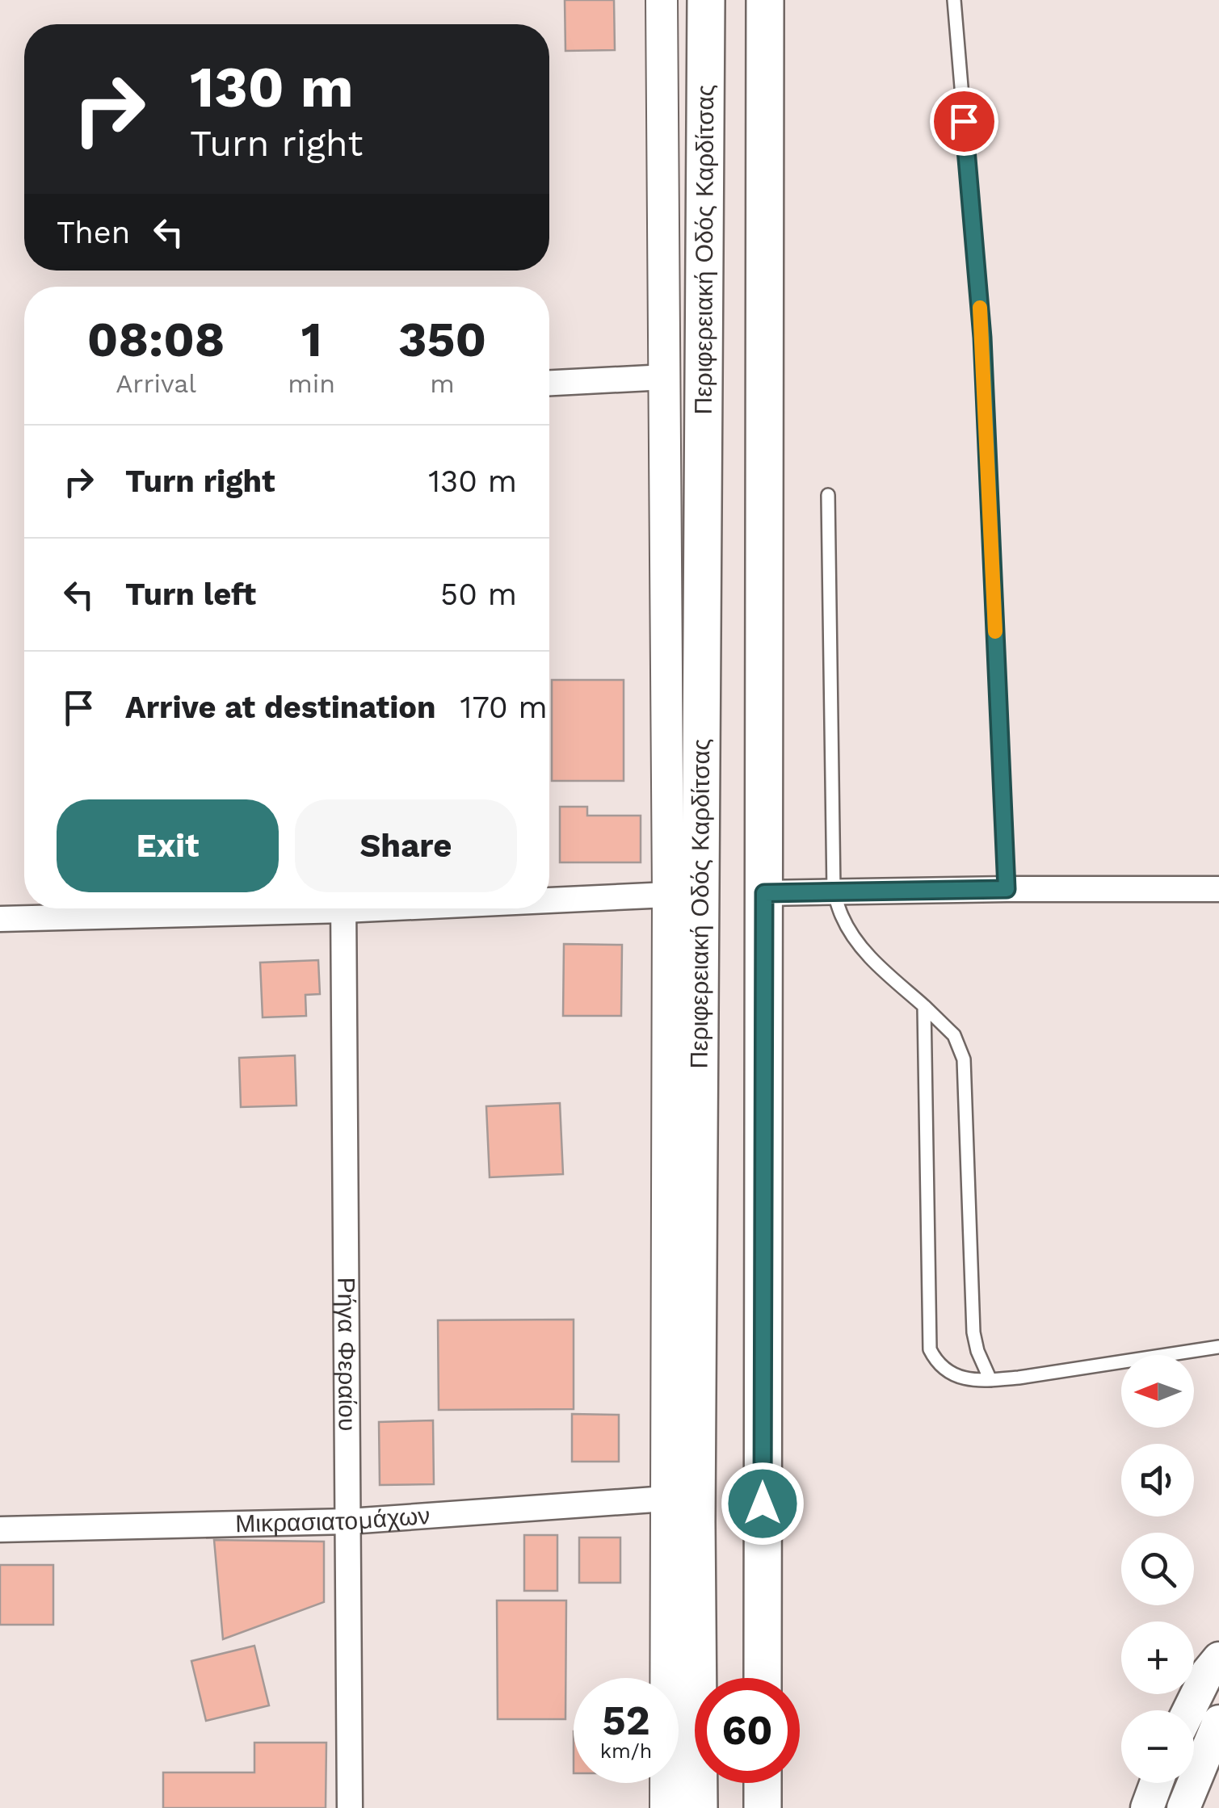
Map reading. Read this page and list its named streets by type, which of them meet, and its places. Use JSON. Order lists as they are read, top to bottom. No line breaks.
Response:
{"streets":{"main road":["Περιφερειακή Οδός Καρδίτσας"],"street":["Ρήγα Φεραίου","Μικρασιατομάχων"]},"crossings":[["Ρήγα Φεραίου","Μικρασιατομάχων"]],"north":"left","page":{"turn":["130 m","Turn right"],"then":"Then","eta":["08:08","Arrival","1","min","350","m"],"list":[{"name":"Turn right","value":"130 m"},{"name":"Turn left","value":"50 m"},{"name":"Arrive at destination","value":"170 m"}],"buttons":["Exit","Share"],"map_buttons":["+","−"],"speed":"52 km/h","limit":"60"}}
